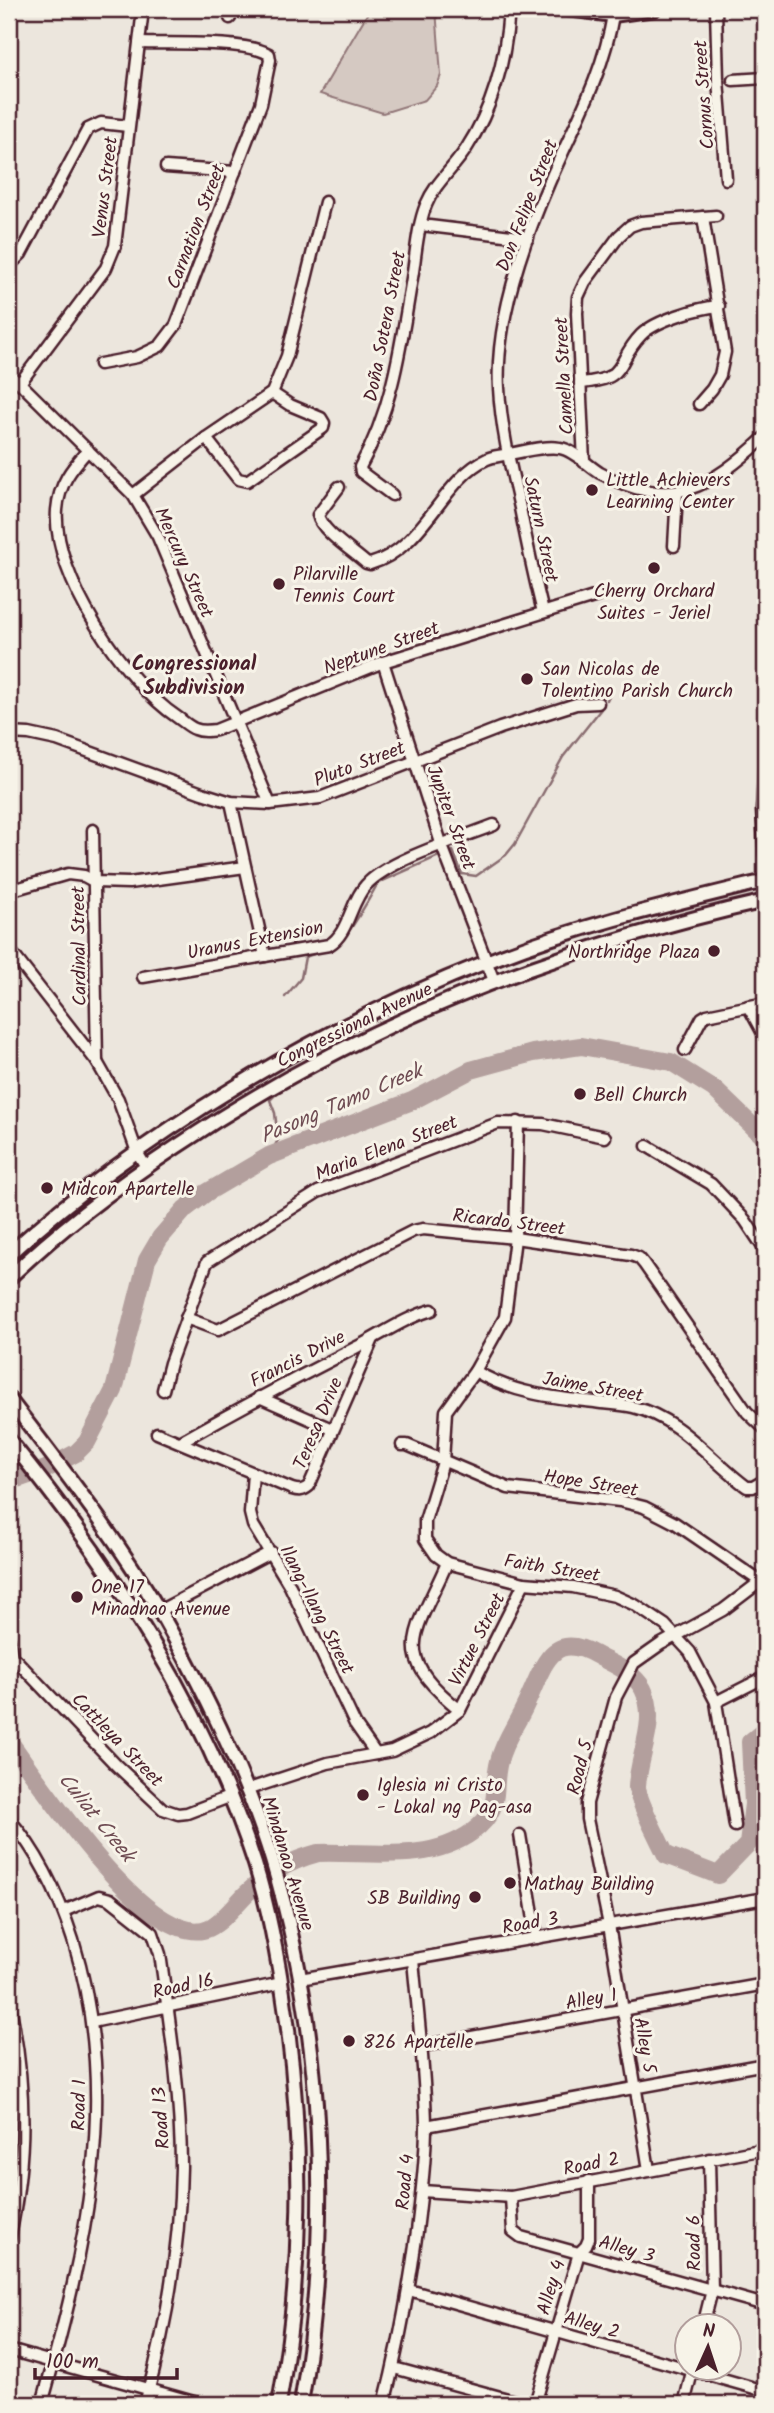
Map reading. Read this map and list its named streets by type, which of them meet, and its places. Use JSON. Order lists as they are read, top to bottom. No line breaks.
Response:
{"streets":{"main road":["Congressional Avenue","Mindanao Avenue"],"street":["Cornus Street","Venus Street","Don Felipe Street","Carnation Street","Doña Sotera Street","Camella Street","Saturn Street","Mercury Street","Neptune Street","Pluto Street","Jupiter Street","Uranus Extension","Cardinal Street","Maria Elena Street","Ricardo Street","Francis Drive","Jaime Street","Teresa Drive","Hope Street","Faith Street","Ilang-Ilang Street","Virtue Street","Cattleya Street","Road 5","Road 3","Road 16","Alley 1","Alley 5","Road 1","Road 13","Road 2","Road 4","Road 6","Alley 3","Alley 4","Alley 2"]},"crossings":[["Venus Street","Carnation Street"],["Venus Street","Mercury Street"],["Don Felipe Street","Saturn Street"],["Saturn Street","Neptune Street"],["Mercury Street","Neptune Street"],["Mercury Street","Pluto Street"],["Neptune Street","Jupiter Street"],["Pluto Street","Jupiter Street"],["Jupiter Street","Uranus Extension"],["Jupiter Street","Congressional Avenue"],["Maria Elena Street","Ricardo Street"],["Francis Drive","Teresa Drive"],["Teresa Drive","Ilang-Ilang Street"],["Faith Street","Virtue Street"],["Faith Street","Road 5"],["Cattleya Street","Mindanao Avenue"],["Road 5","Road 3"],["Road 5","Alley 5"],["Mindanao Avenue","Road 3"],["Mindanao Avenue","Road 16"],["Road 3","Alley 5"],["Road 3","Road 4"],["Road 16","Road 1"],["Road 16","Road 13"],["Alley 1","Alley 5"],["Alley 1","Road 4"],["Alley 5","Road 2"],["Road 1","Road 13"],["Road 2","Road 4"],["Road 2","Road 6"],["Road 2","Alley 3"],["Road 2","Alley 4"],["Road 4","Alley 2"],["Road 6","Alley 3"],["Alley 3","Alley 4"],["Alley 4","Alley 2"]],"districts":["Congressional Subdivision"],"water":["Pasong Tamo Creek","Culiat Creek"],"places":["Little Achievers Learning Center","Cherry Orchard Suites - Jeriel","Pilarville Tennis Court","San Nicolas de Tolentino Parish Church","Northridge Plaza","Bell Church","Midcon Apartelle","One 17 Minadnao Avenue","Iglesia ni Cristo - Lokal ng Pag-asa","Mathay Building","SB Building","826 Apartelle"],"scale_bar":"100 m","north":"top"}
